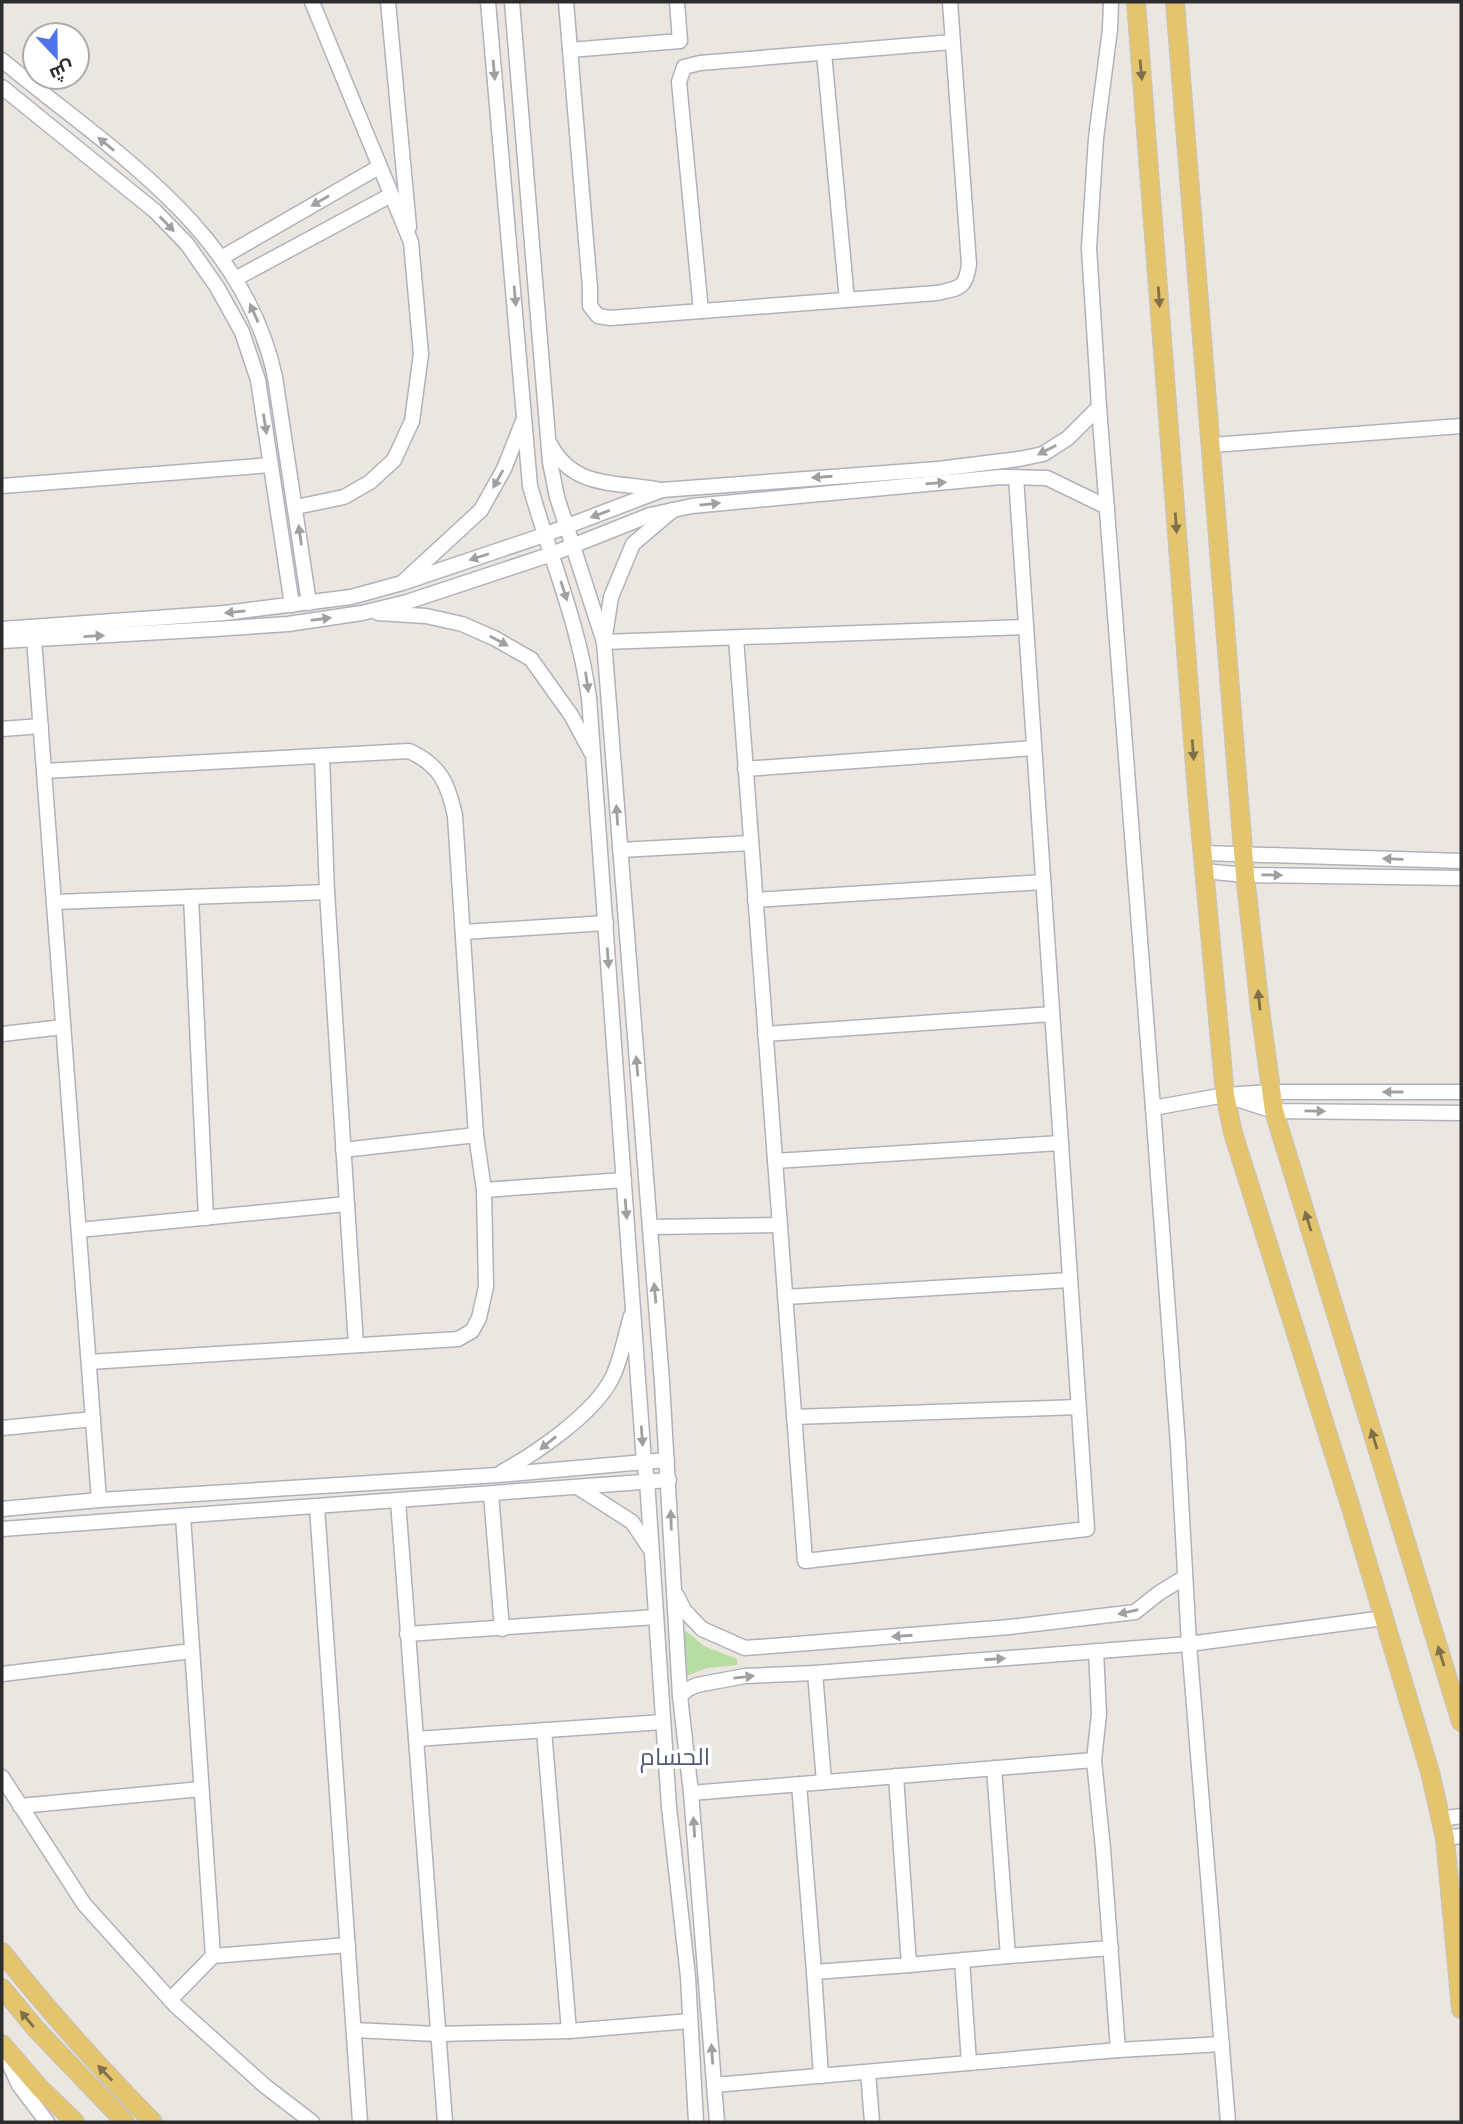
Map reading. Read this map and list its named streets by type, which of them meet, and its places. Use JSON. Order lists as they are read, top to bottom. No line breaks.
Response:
{"districts":["الحسام"],"north":"bottom"}
